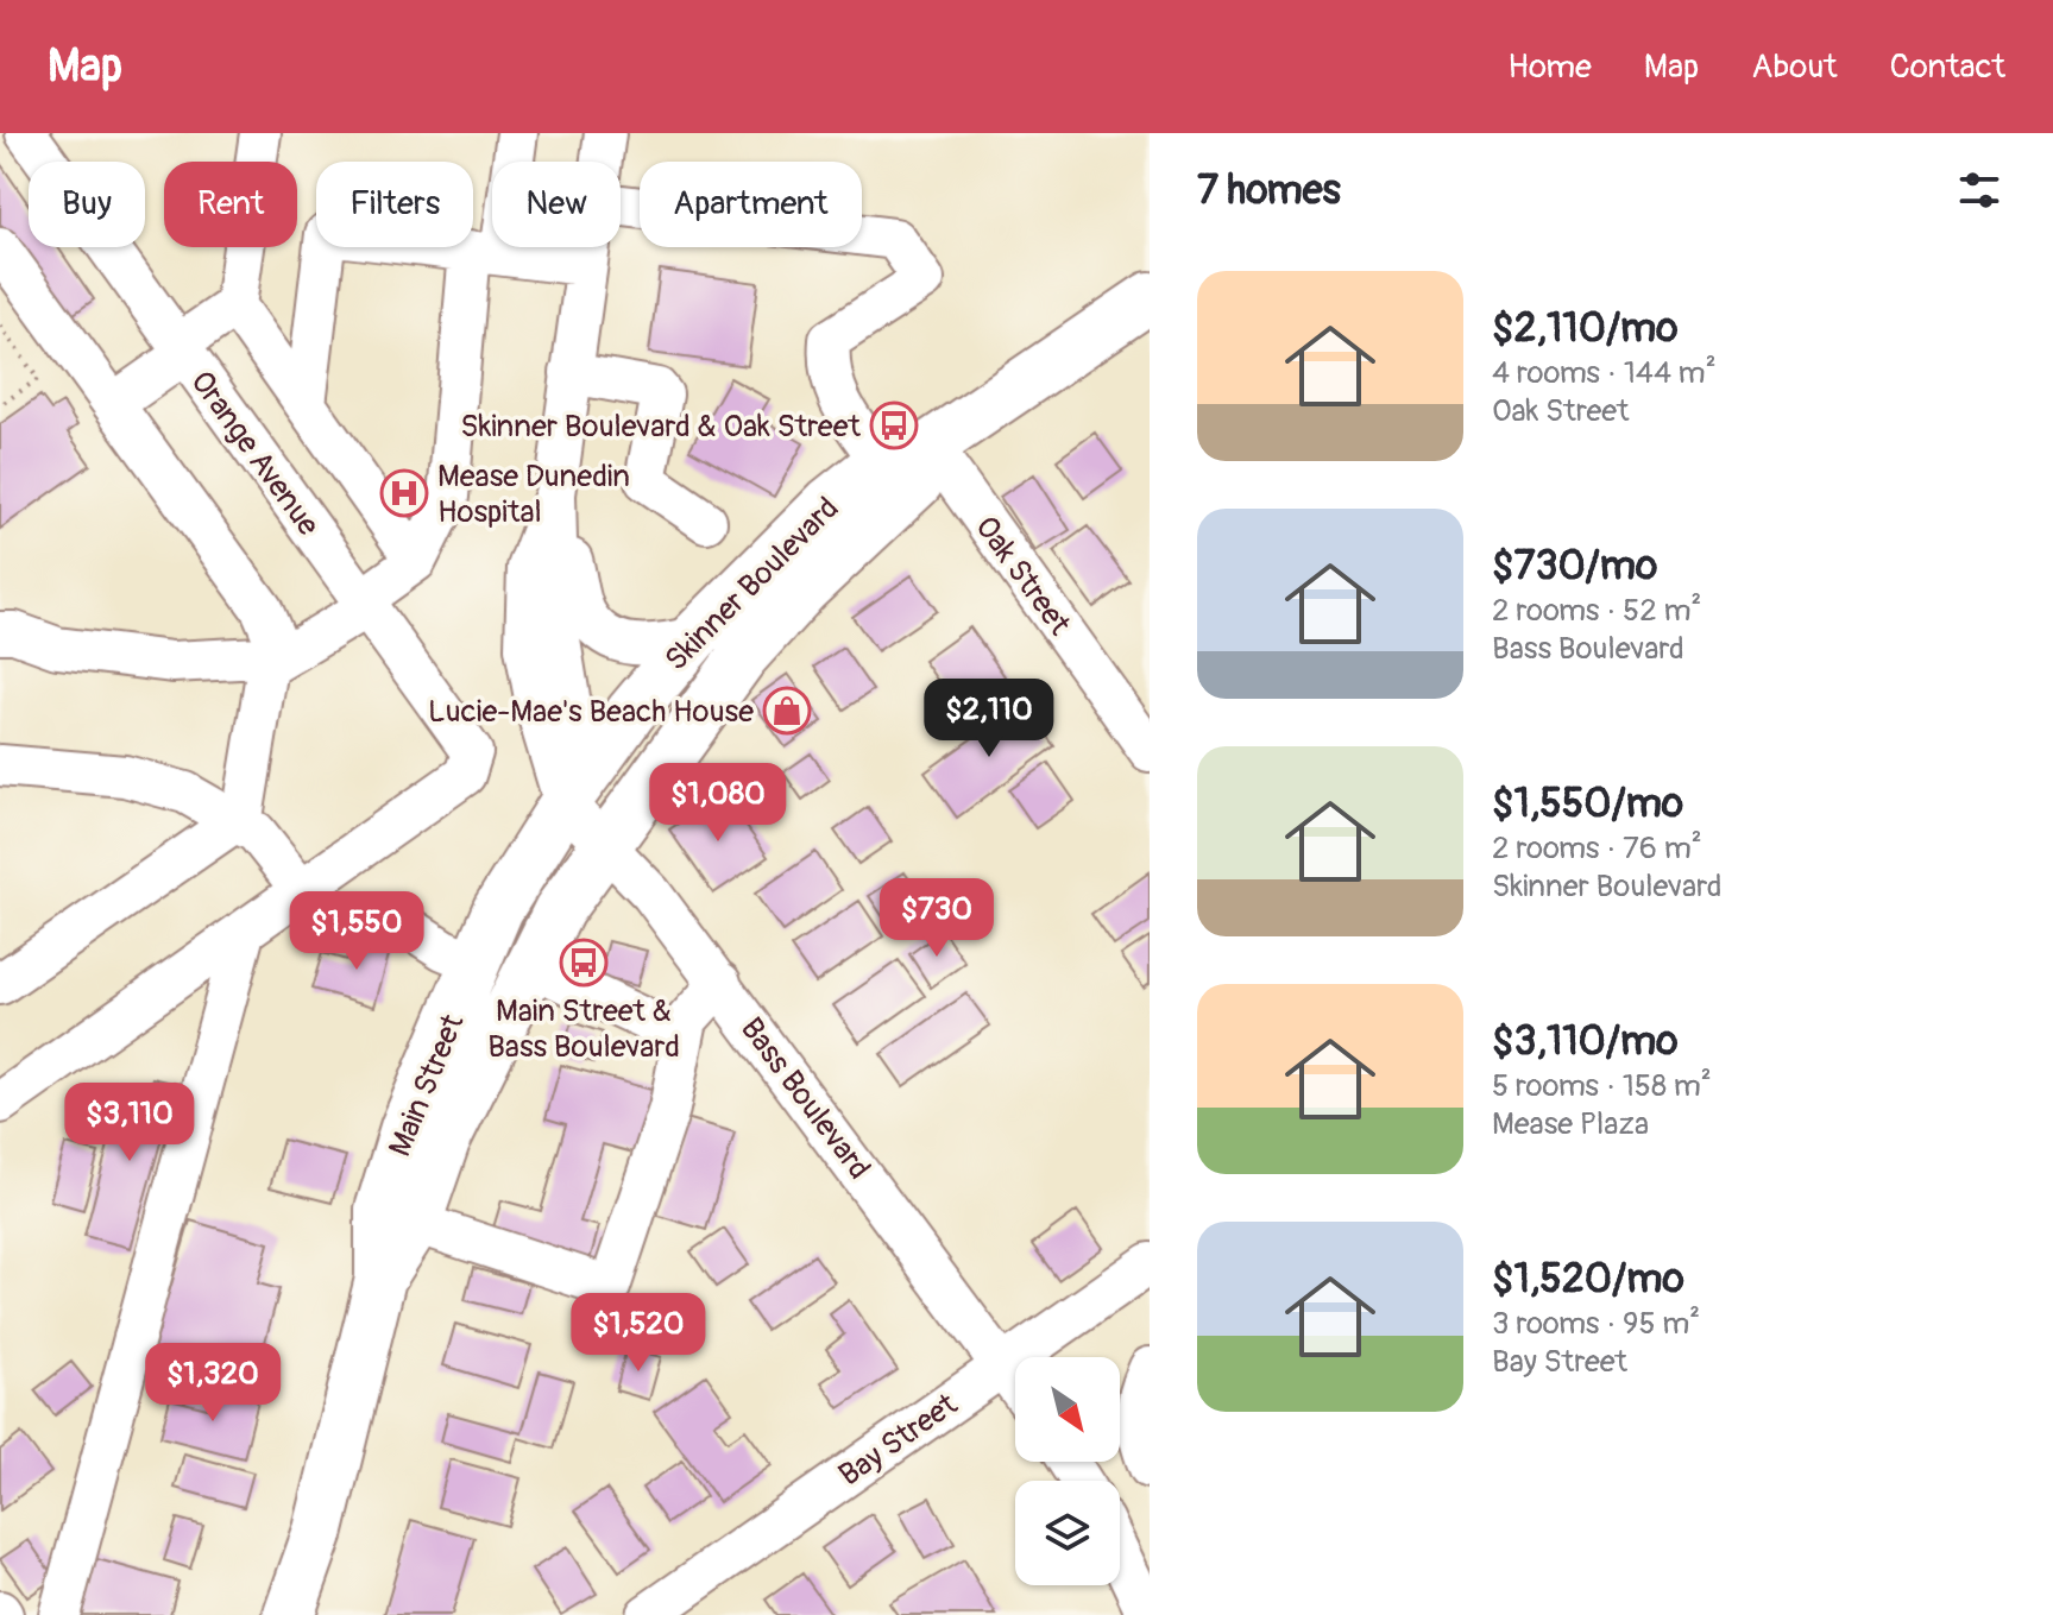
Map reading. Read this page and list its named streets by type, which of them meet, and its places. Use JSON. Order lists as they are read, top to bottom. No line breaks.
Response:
{"streets":{"main road":["Skinner Boulevard","Main Street"],"street":["Orange Avenue","Oak Street","Bass Boulevard","Bay Street"]},"crossings":[["Oak Street","Skinner Boulevard"],["Skinner Boulevard","Main Street"],["Skinner Boulevard","Bass Boulevard"],["Main Street","Bass Boulevard"],["Bass Boulevard","Bay Street"]],"places":{"bus stop":["Skinner Boulevard & Oak Street","Main Street & Bass Boulevard"],"hospital":["Mease Dunedin Hospital"],"shop":["Lucie-Mae's Beach House"]},"north":"bottom right","page":{"header":"Map","nav":["Home","Map","About","Contact"],"heading":"7 homes","chip":["Buy","Rent","Filters","New","Apartment"],"list":[{"name":"$2,110/mo","note":"4 rooms · 144 m² · Oak Street"},{"name":"$730/mo","note":"2 rooms · 52 m² · Bass Boulevard"},{"name":"$1,550/mo","note":"2 rooms · 76 m² · Skinner Boulevard"},{"name":"$3,110/mo","note":"5 rooms · 158 m² · Mease Plaza"},{"name":"$1,520/mo","note":"3 rooms · 95 m² · Bay Street"}],"price":["$2,110","$1,080","$730","$1,550","$3,110","$1,520","$1,320"]}}
